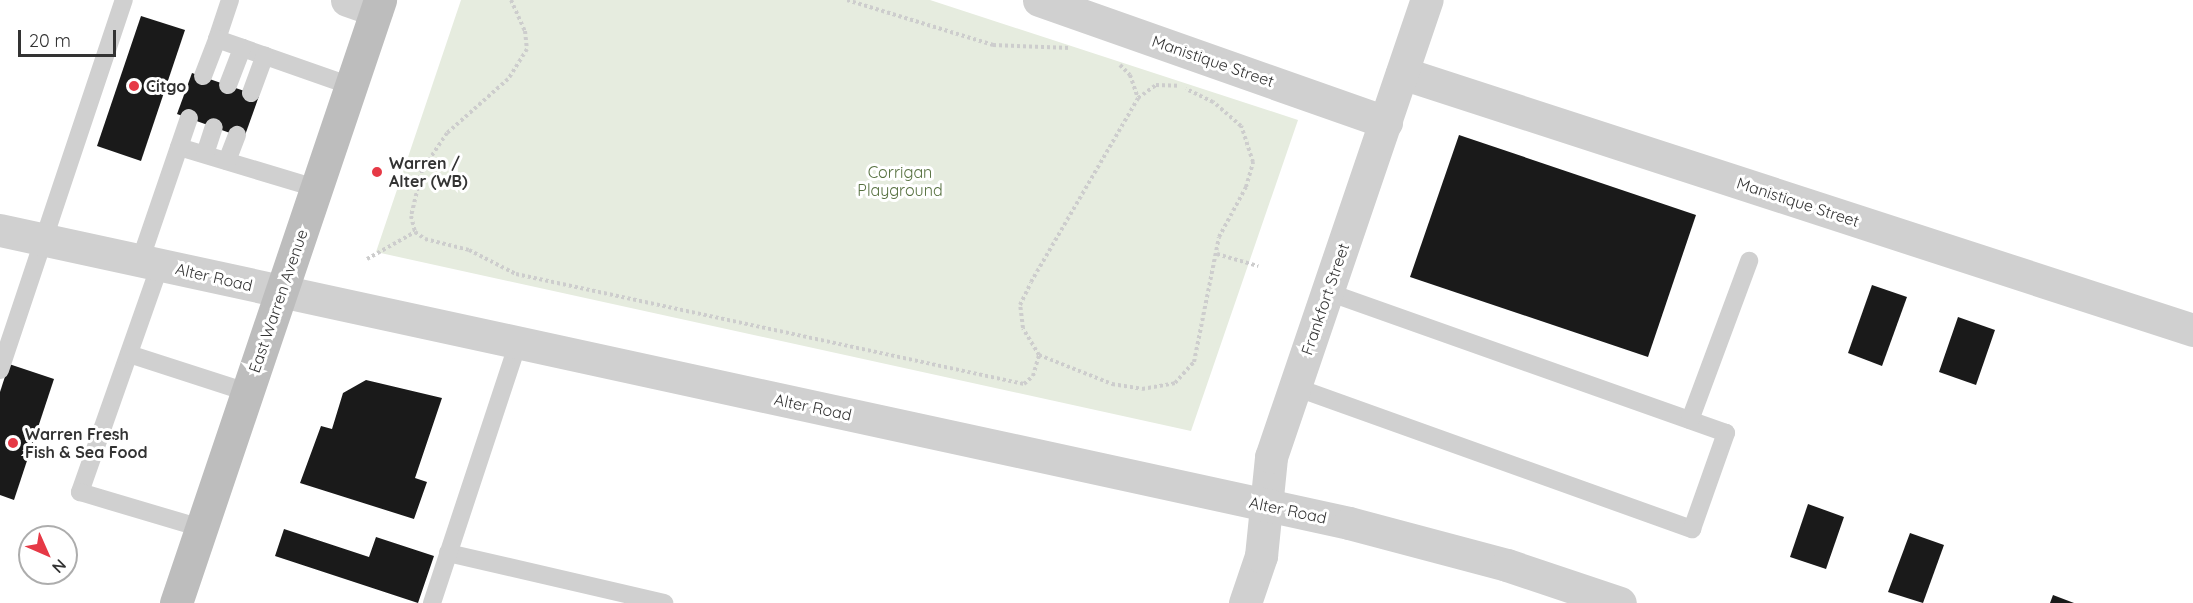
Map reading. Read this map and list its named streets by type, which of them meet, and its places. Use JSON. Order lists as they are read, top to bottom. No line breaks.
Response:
{"streets":{"main road":["East Warren Avenue"],"street":["Manistique Street","Alter Road","Frankfort Street"]},"crossings":[["Manistique Street","Frankfort Street"],["Alter Road","Frankfort Street"],["Alter Road","East Warren Avenue"]],"parks":["Corrigan Playground"],"places":["Citgo","Warren / Alter (WB)","Warren Fresh Fish & Sea Food"],"scale_bar":"20 m","north":"bottom right"}
